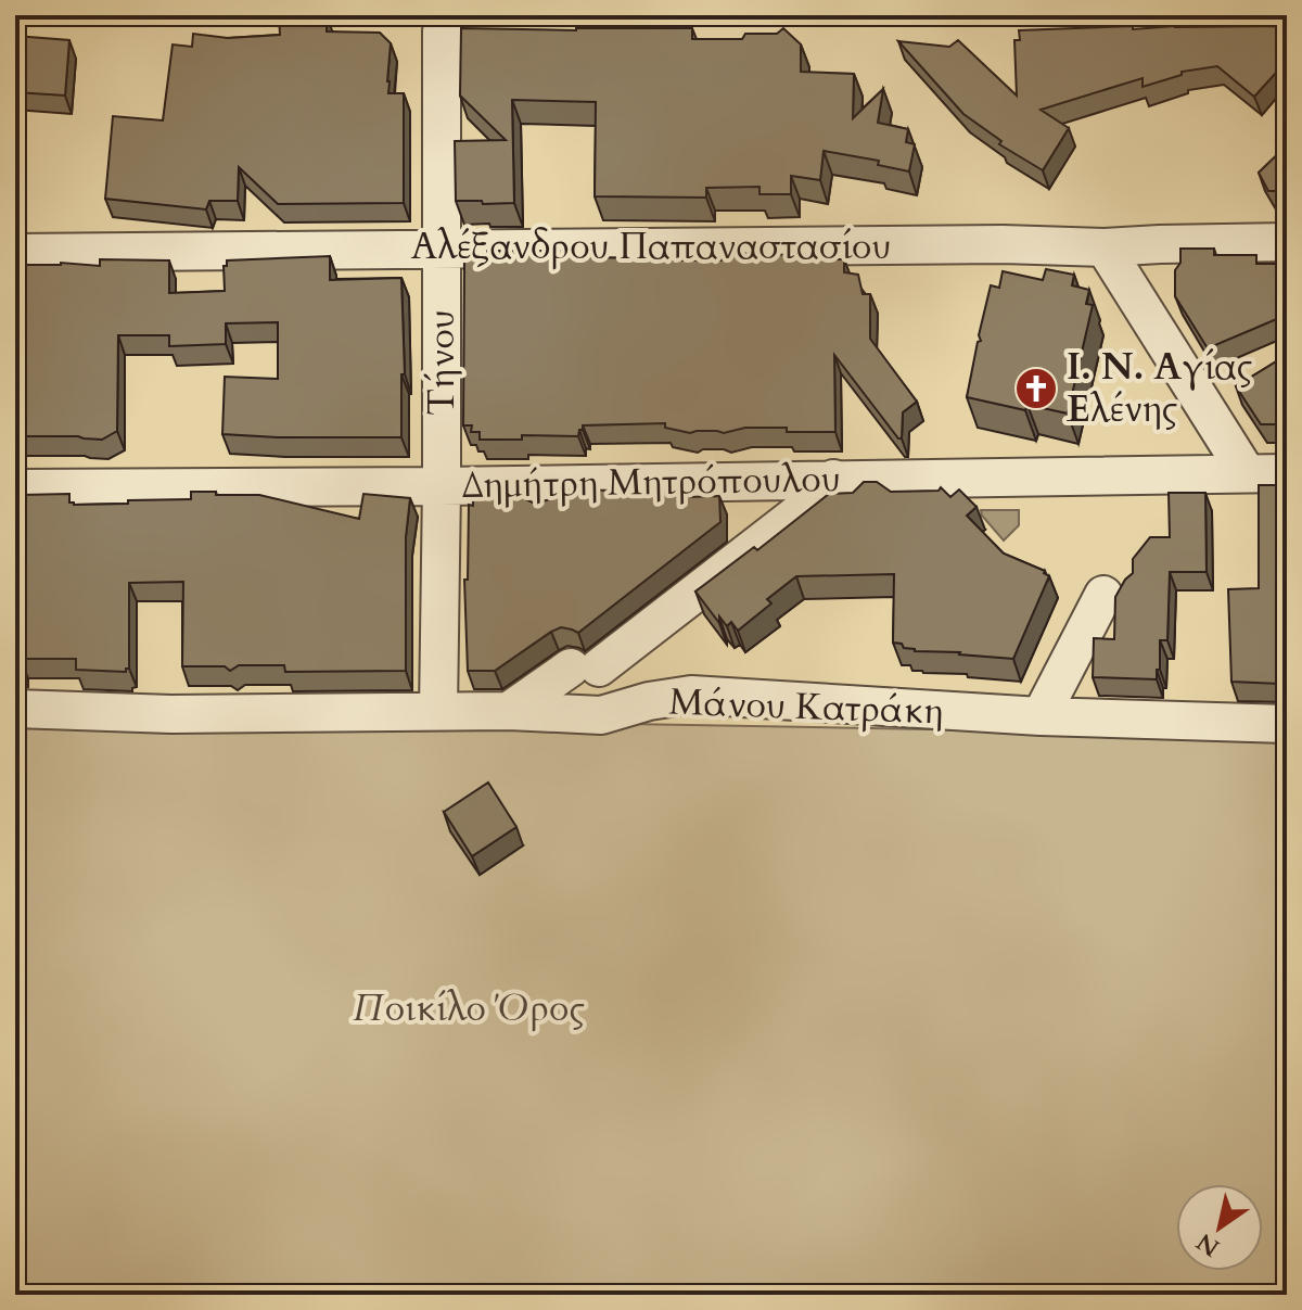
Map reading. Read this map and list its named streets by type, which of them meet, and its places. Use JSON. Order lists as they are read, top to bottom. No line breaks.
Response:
{"streets":{"street":["Αλέξανδρου Παπαναστασίου","Τήνου","Δημήτρη Μητρόπουλου","Μάνου Κατράκη"]},"crossings":[["Αλέξανδρου Παπαναστασίου","Τήνου"],["Τήνου","Δημήτρη Μητρόπουλου"],["Τήνου","Μάνου Κατράκη"]],"parks":["Ποικίλο Όρος"],"places":{"church":["Ι. Ν. Αγίας Ελένης"]},"north":"bottom left"}
